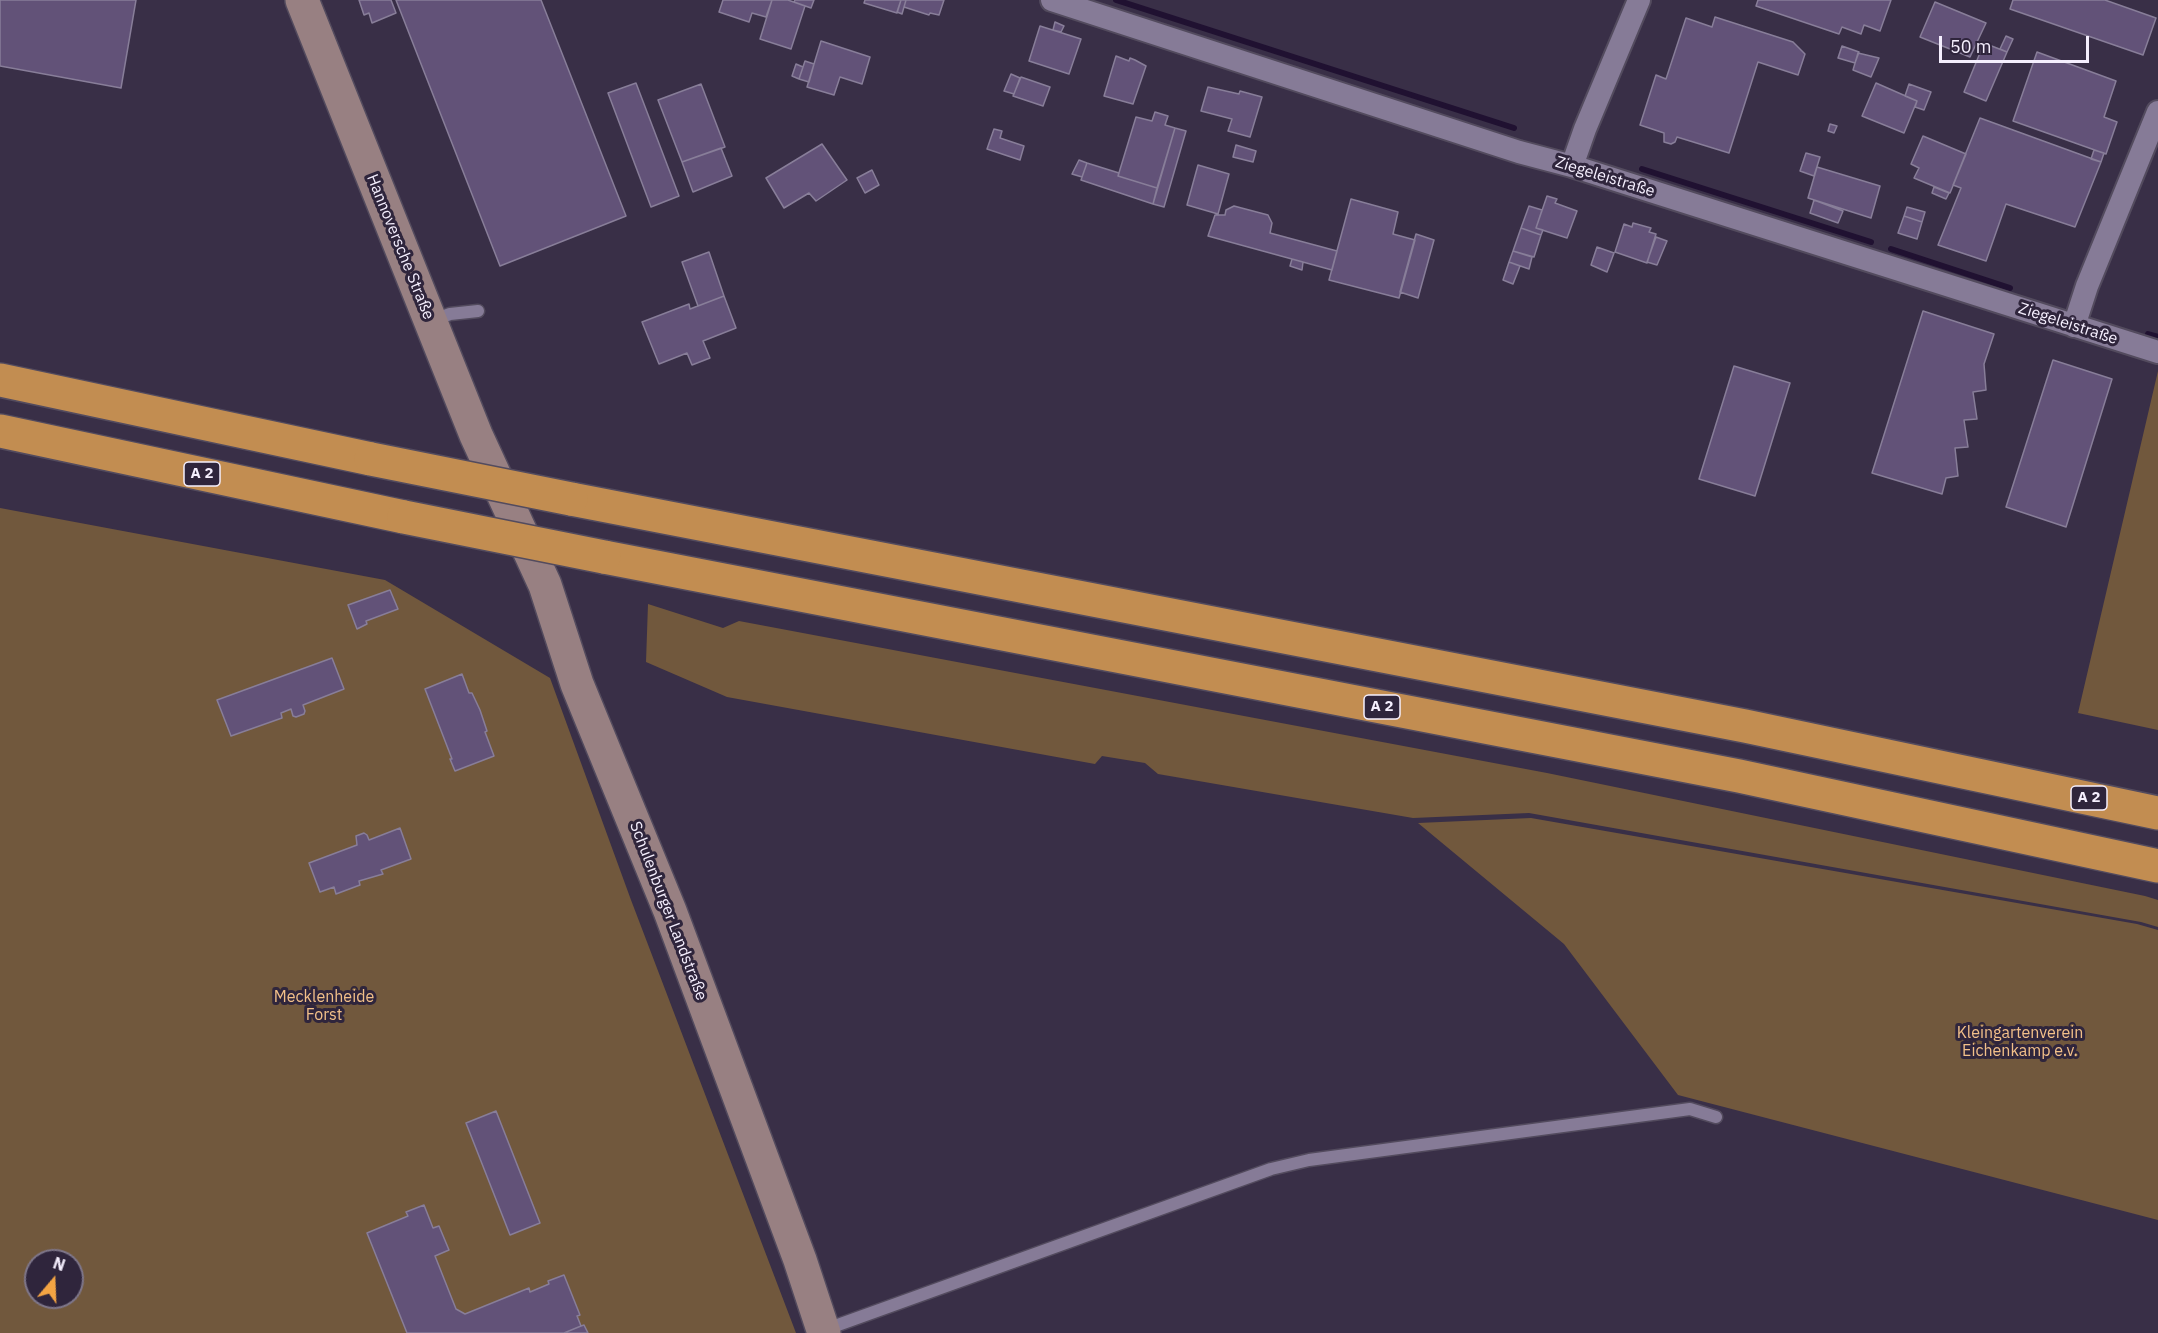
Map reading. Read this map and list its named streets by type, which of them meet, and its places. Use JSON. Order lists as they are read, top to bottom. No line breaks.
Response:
{"streets":{"highway":["A 2"],"main road":["Hannoversche Straße","Schulenburger Landstraße"],"street":["Ziegeleistraße"]},"crossings":[["Hannoversche Straße","Schulenburger Landstraße"]],"parks":["Mecklenheide Forst","Kleingartenverein Eichenkamp e.v."],"scale_bar":"50 m","north":"top"}
